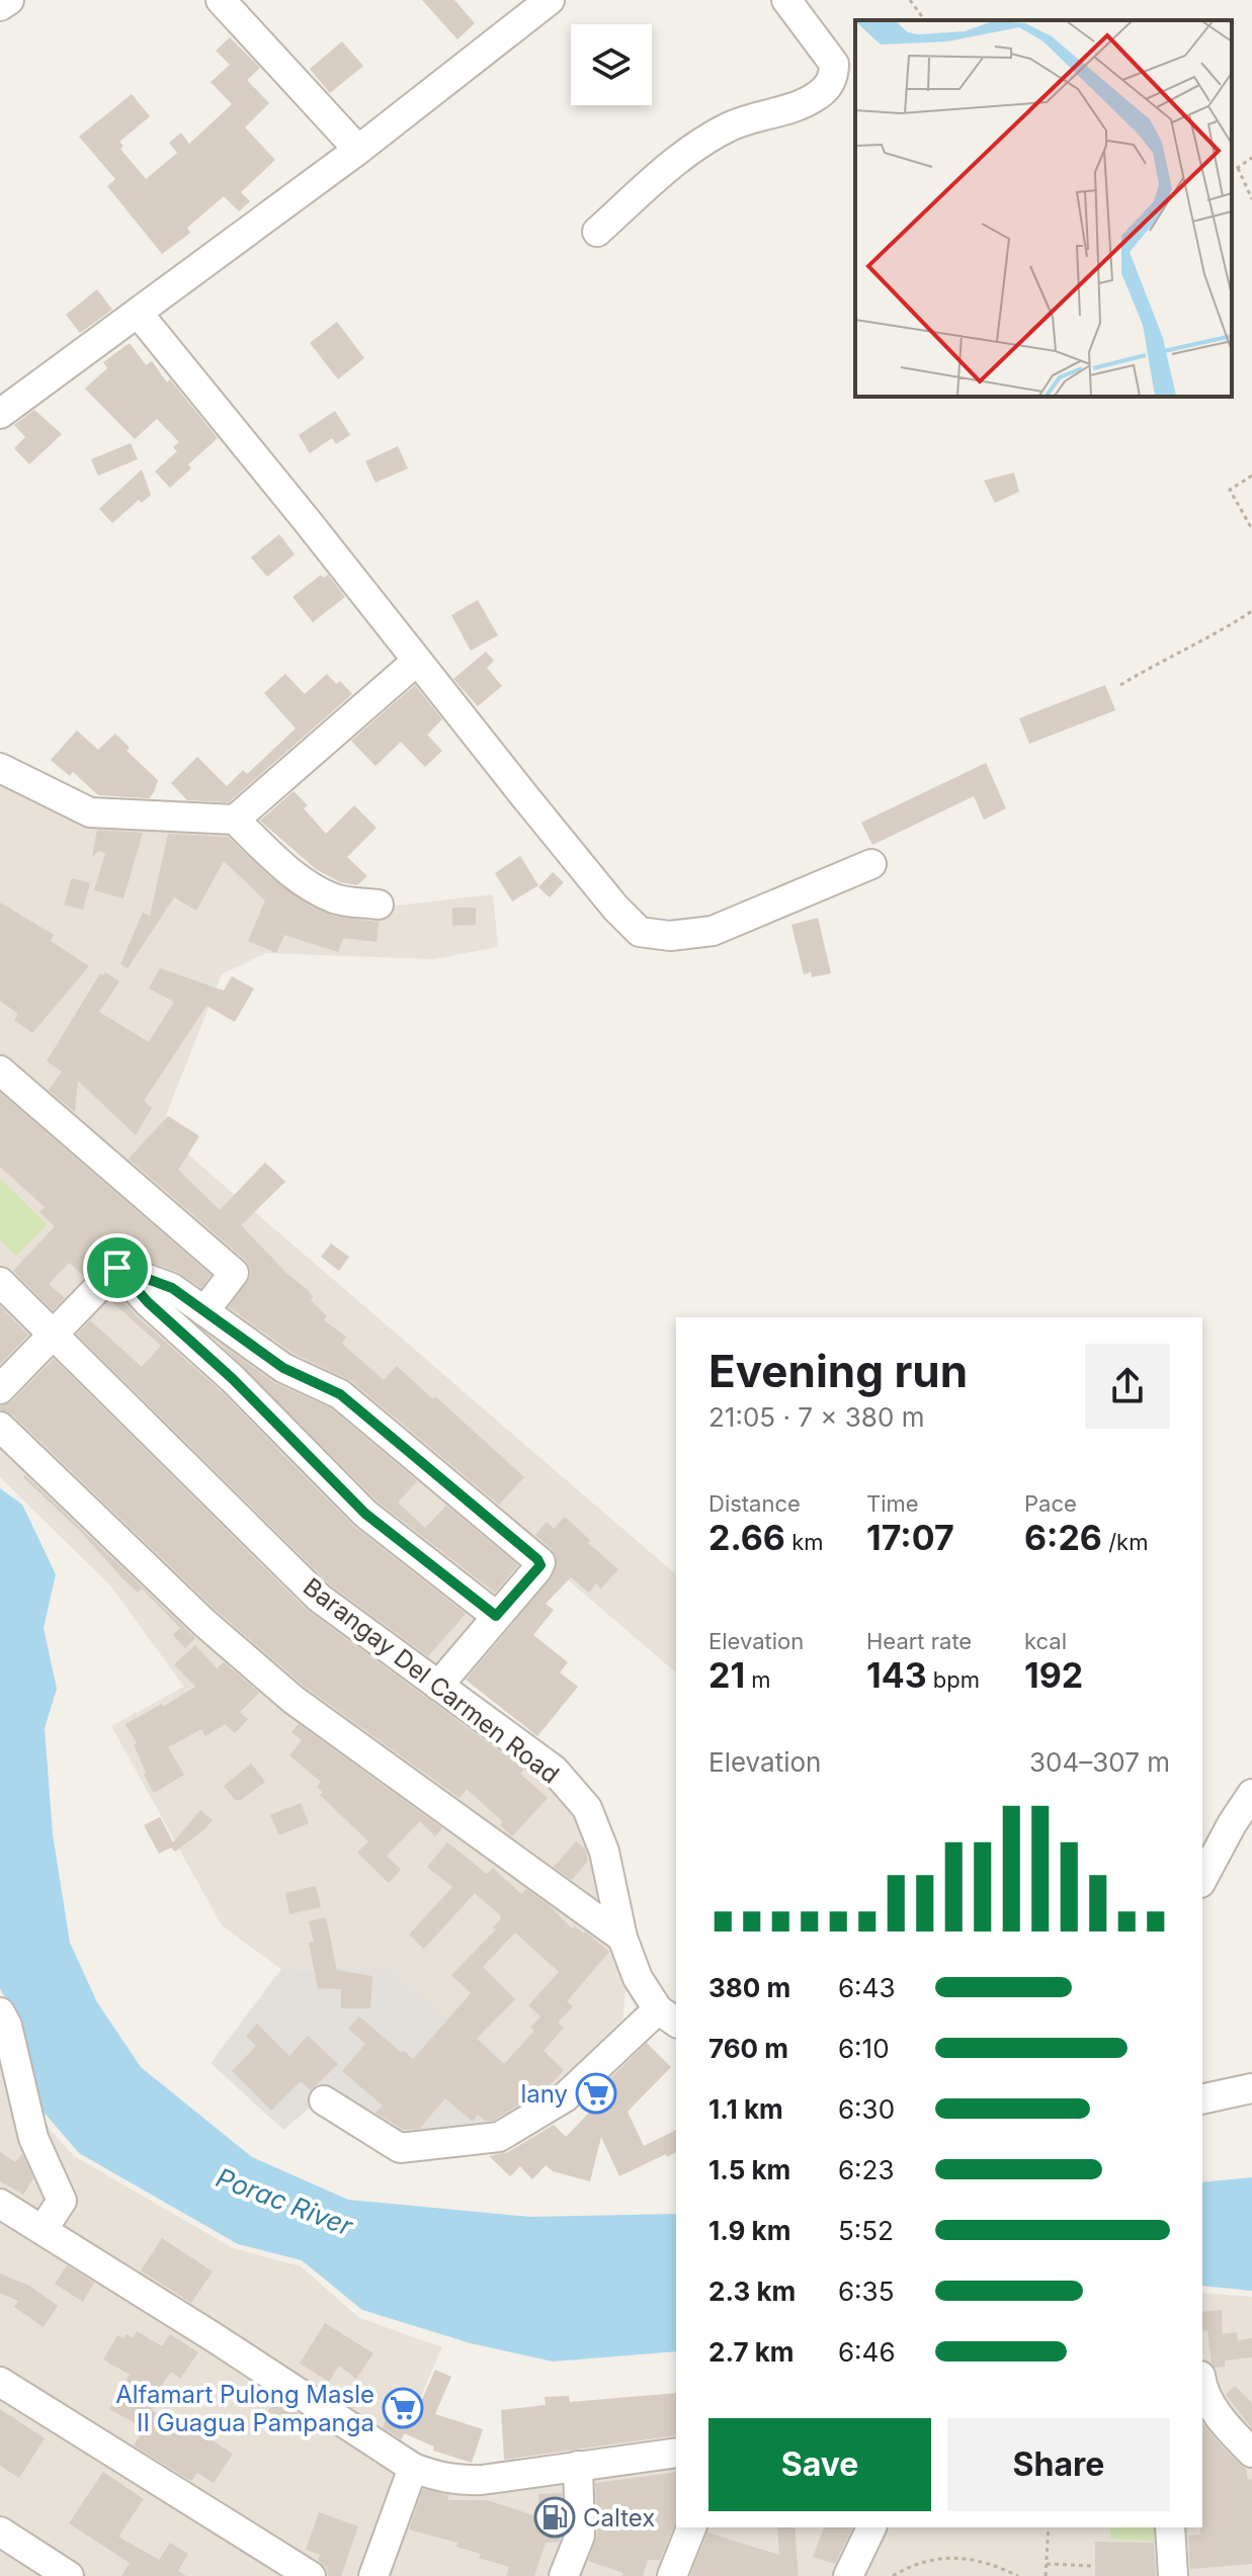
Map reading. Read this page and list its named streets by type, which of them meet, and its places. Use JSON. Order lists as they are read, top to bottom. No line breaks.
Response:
{"streets":{"street":["Barangay Del Carmen Road"]},"water":["Porac River"],"places":{"supermarket":["lany","Alfamart Pulong Masle II Guagua Pampanga"],"fuel station":["Caltex"]},"page":{"heading":["Evening run","21:05 · 7 × 380 m"],"stats":[["Distance","2.66 km"],["Time","17:07"],["Pace","6:26 /km"],["Elevation","21 m"],["Heart rate","143 bpm"],["kcal","192"]],"chart":["Elevation","304–307 m"],"list":[{"name":"380 m","note":"6:43"},{"name":"760 m","note":"6:10"},{"name":"1.1 km","note":"6:30"},{"name":"1.5 km","note":"6:23"},{"name":"1.9 km","note":"5:52"},{"name":"2.3 km","note":"6:35"},{"name":"2.7 km","note":"6:46"}],"buttons":["Save","Share"]}}
